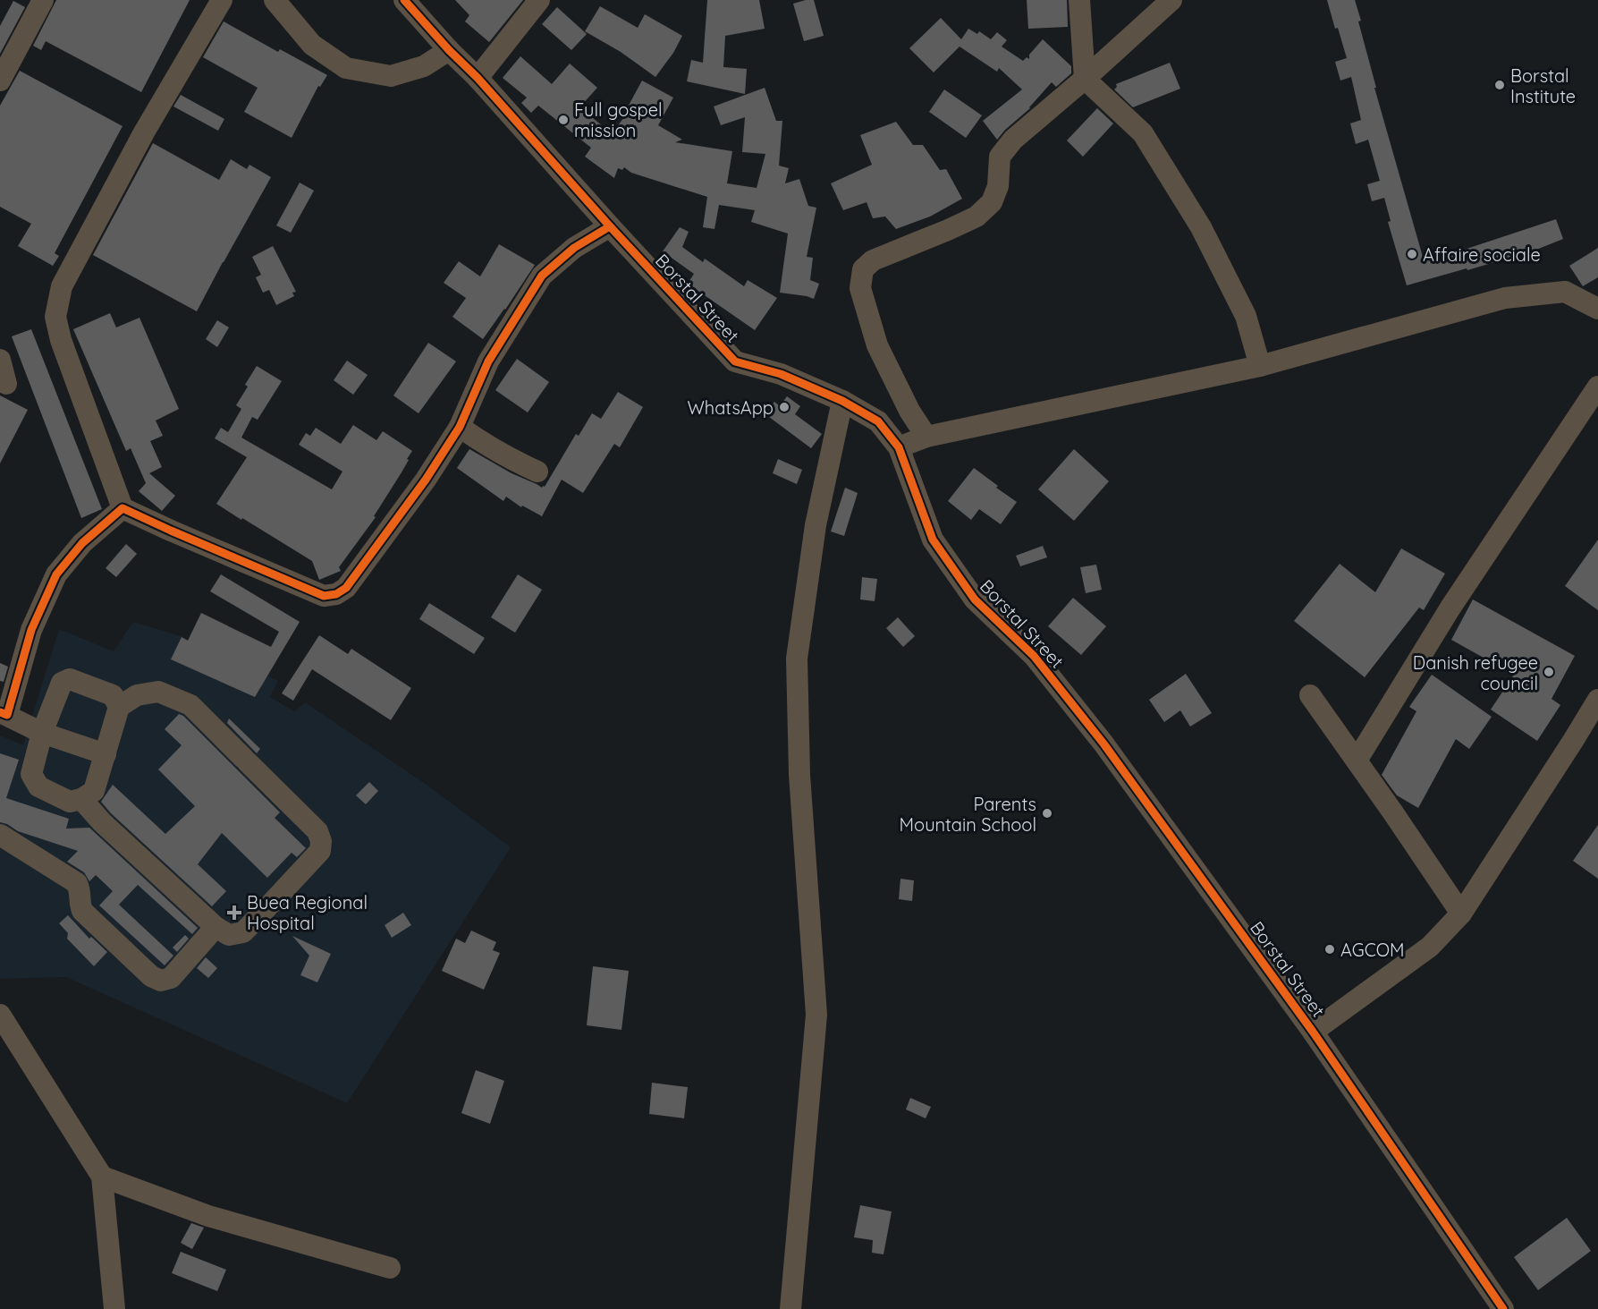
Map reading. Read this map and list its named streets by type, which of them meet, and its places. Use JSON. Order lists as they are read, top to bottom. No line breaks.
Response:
{"streets":{"street":["Borstal Street"]},"places":{"other":["Borstal Institute","Full gospel mission","Affaire sociale","WhatsApp","Danish refugee council","Parents Mountain School","AGCOM"],"health":["Buea Regional Hospital"]}}
